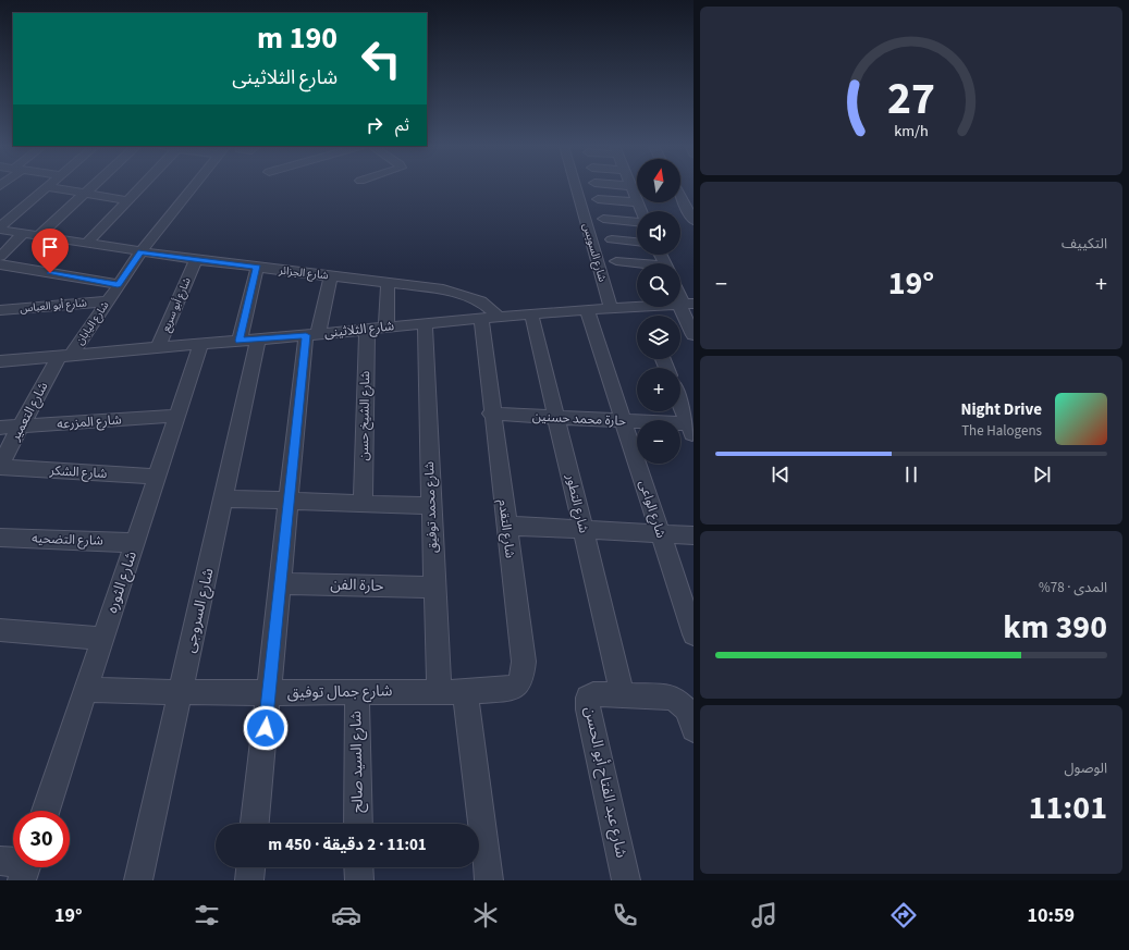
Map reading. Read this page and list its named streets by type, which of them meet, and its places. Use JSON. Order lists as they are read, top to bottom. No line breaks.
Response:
{"streets":{"street":["شارع السويس","شارع الجزائر","شارع أبو سريع","شارع أبو العباس","شارع اليابان","شارع الثلاثينى","شارع التعمير","شارع الشيخ حسن","حارة محمد حسنين","شارع المزرعه","شارع الشكر","شارع التطور","شارع محمد توفيق","شارع الواعى","شارع التقدم","شارع التضحيه","شارع الثوره","حارة الفن","شارع السروجى","شارع جمال توفيق","شارع السيد صالح","شارع عبد الفتاح أبو الحسن"]},"crossings":[["شارع السويس","شارع الثلاثينى"],["شارع الجزائر","شارع أبو سريع"],["شارع الجزائر","شارع اليابان"],["شارع الجزائر","شارع الثلاثينى"],["شارع الجزائر","شارع التقدم"],["شارع الجزائر","شارع السروجى"],["شارع أبو سريع","شارع الثلاثينى"],["شارع أبو العباس","شارع اليابان"],["شارع اليابان","شارع الثلاثينى"],["شارع اليابان","شارع التعمير"],["شارع الثلاثينى","شارع التعمير"],["شارع الثلاثينى","شارع الشيخ حسن"],["شارع الثلاثينى","شارع التطور"],["شارع الثلاثينى","شارع محمد توفيق"],["شارع الثلاثينى","شارع الواعى"],["شارع الثلاثينى","شارع التقدم"],["شارع الثلاثينى","شارع الثوره"],["شارع الثلاثينى","شارع السروجى"],["شارع التعمير","شارع المزرعه"],["شارع التعمير","شارع الشكر"],["حارة محمد حسنين","شارع التطور"],["حارة محمد حسنين","شارع الواعى"],["حارة محمد حسنين","شارع التقدم"],["شارع المزرعه","شارع الثوره"],["شارع الشكر","شارع الثوره"],["شارع التطور","شارع عبد الفتاح أبو الحسن"],["شارع محمد توفيق","شارع التقدم"],["شارع محمد توفيق","حارة الفن"],["شارع محمد توفيق","شارع جمال توفيق"],["شارع التقدم","شارع جمال توفيق"],["شارع التضحيه","شارع الثوره"],["شارع الثوره","شارع جمال توفيق"],["شارع السروجى","شارع جمال توفيق"],["شارع جمال توفيق","شارع السيد صالح"]],"north":"top","page":{"turn":["190 m","شارع الثلاثينى"],"then":"ثم","map_buttons":["+","−"],"tile":["التكييف",["المدى · 78%","390 km"],["الوصول","11:01"]],"heat":["−","19°","+"],"song":["Night Drive","The Halogens"],"limit":"30","trip":"11:01 · 2 دقيقة · 450 m","tabs":["10:59","19°"],"gauge":["27","km/h"]}}
